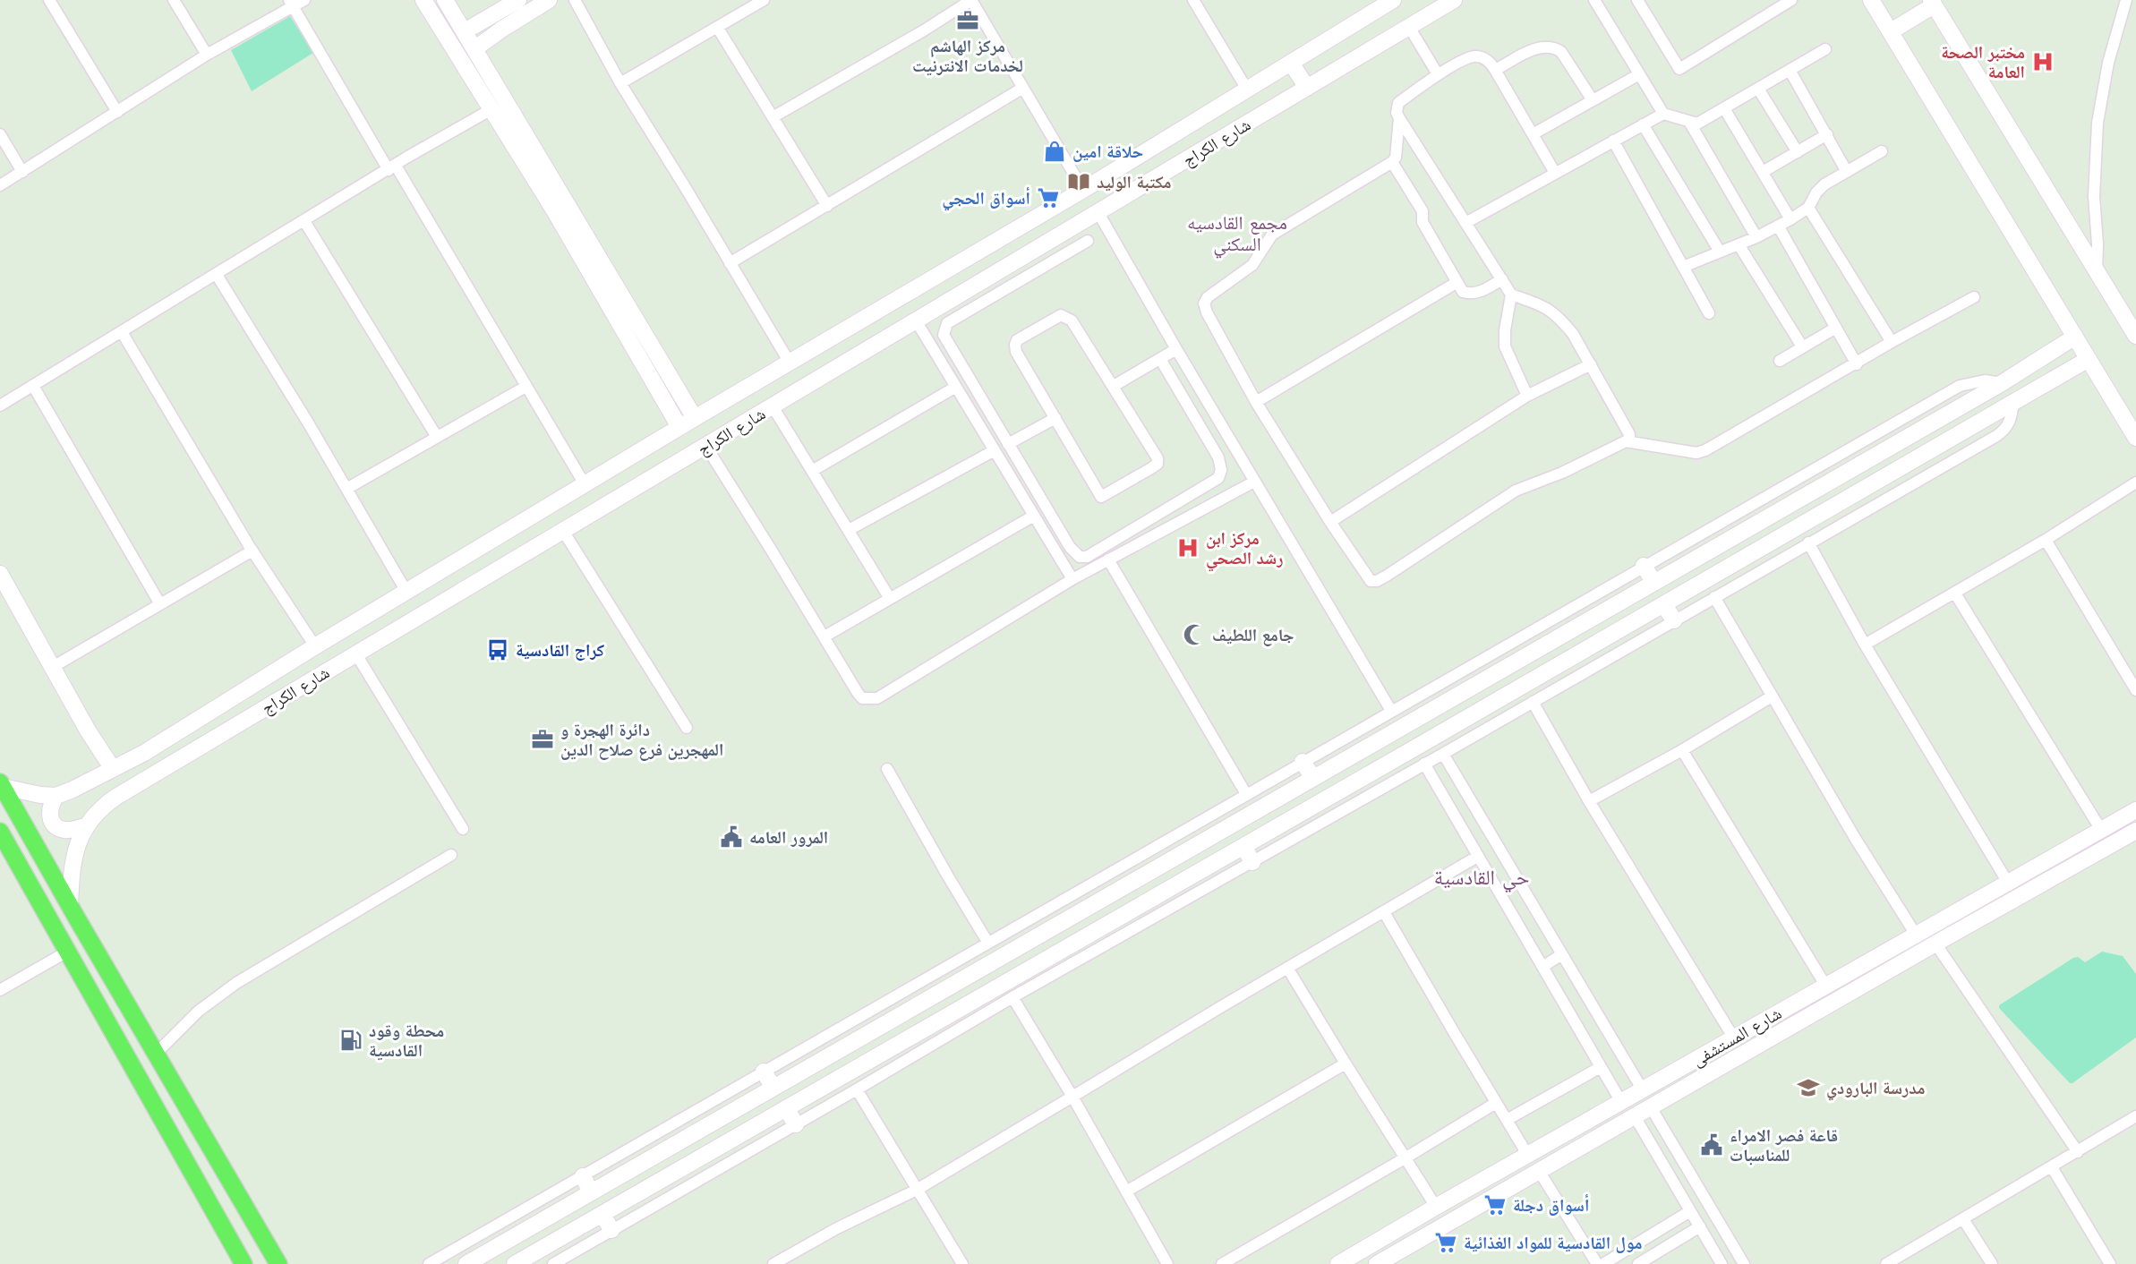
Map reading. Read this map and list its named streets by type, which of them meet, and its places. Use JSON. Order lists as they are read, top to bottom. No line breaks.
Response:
{"streets":{"street":["شارع الكراج","شارع المستشفى"]},"districts":["مجمع القادسيه السكني","حي القادسية"],"places":{"office":["مركز الهاشم لخدمات الانترنيت","دائرة الهجرة و المهجرين فرع صلاح الدين"],"hospital":["مختبر الصحة العامة","مركز ابن رشد الصحي"],"shop":["حلاقة امين"],"library":["مكتبة الوليد"],"supermarket":["أسواق الحجي","أسواق دجلة","مول القادسية للمواد الغذائية"],"mosque":["جامع اللطیف"],"bus stop":["كراج القادسية"],"public building":["المرور العامه","قاعة فصر الامراء للمناسبات"],"fuel station":["محطة وقود القادسية"],"school or university":["مدرسة البارودي"]}}
